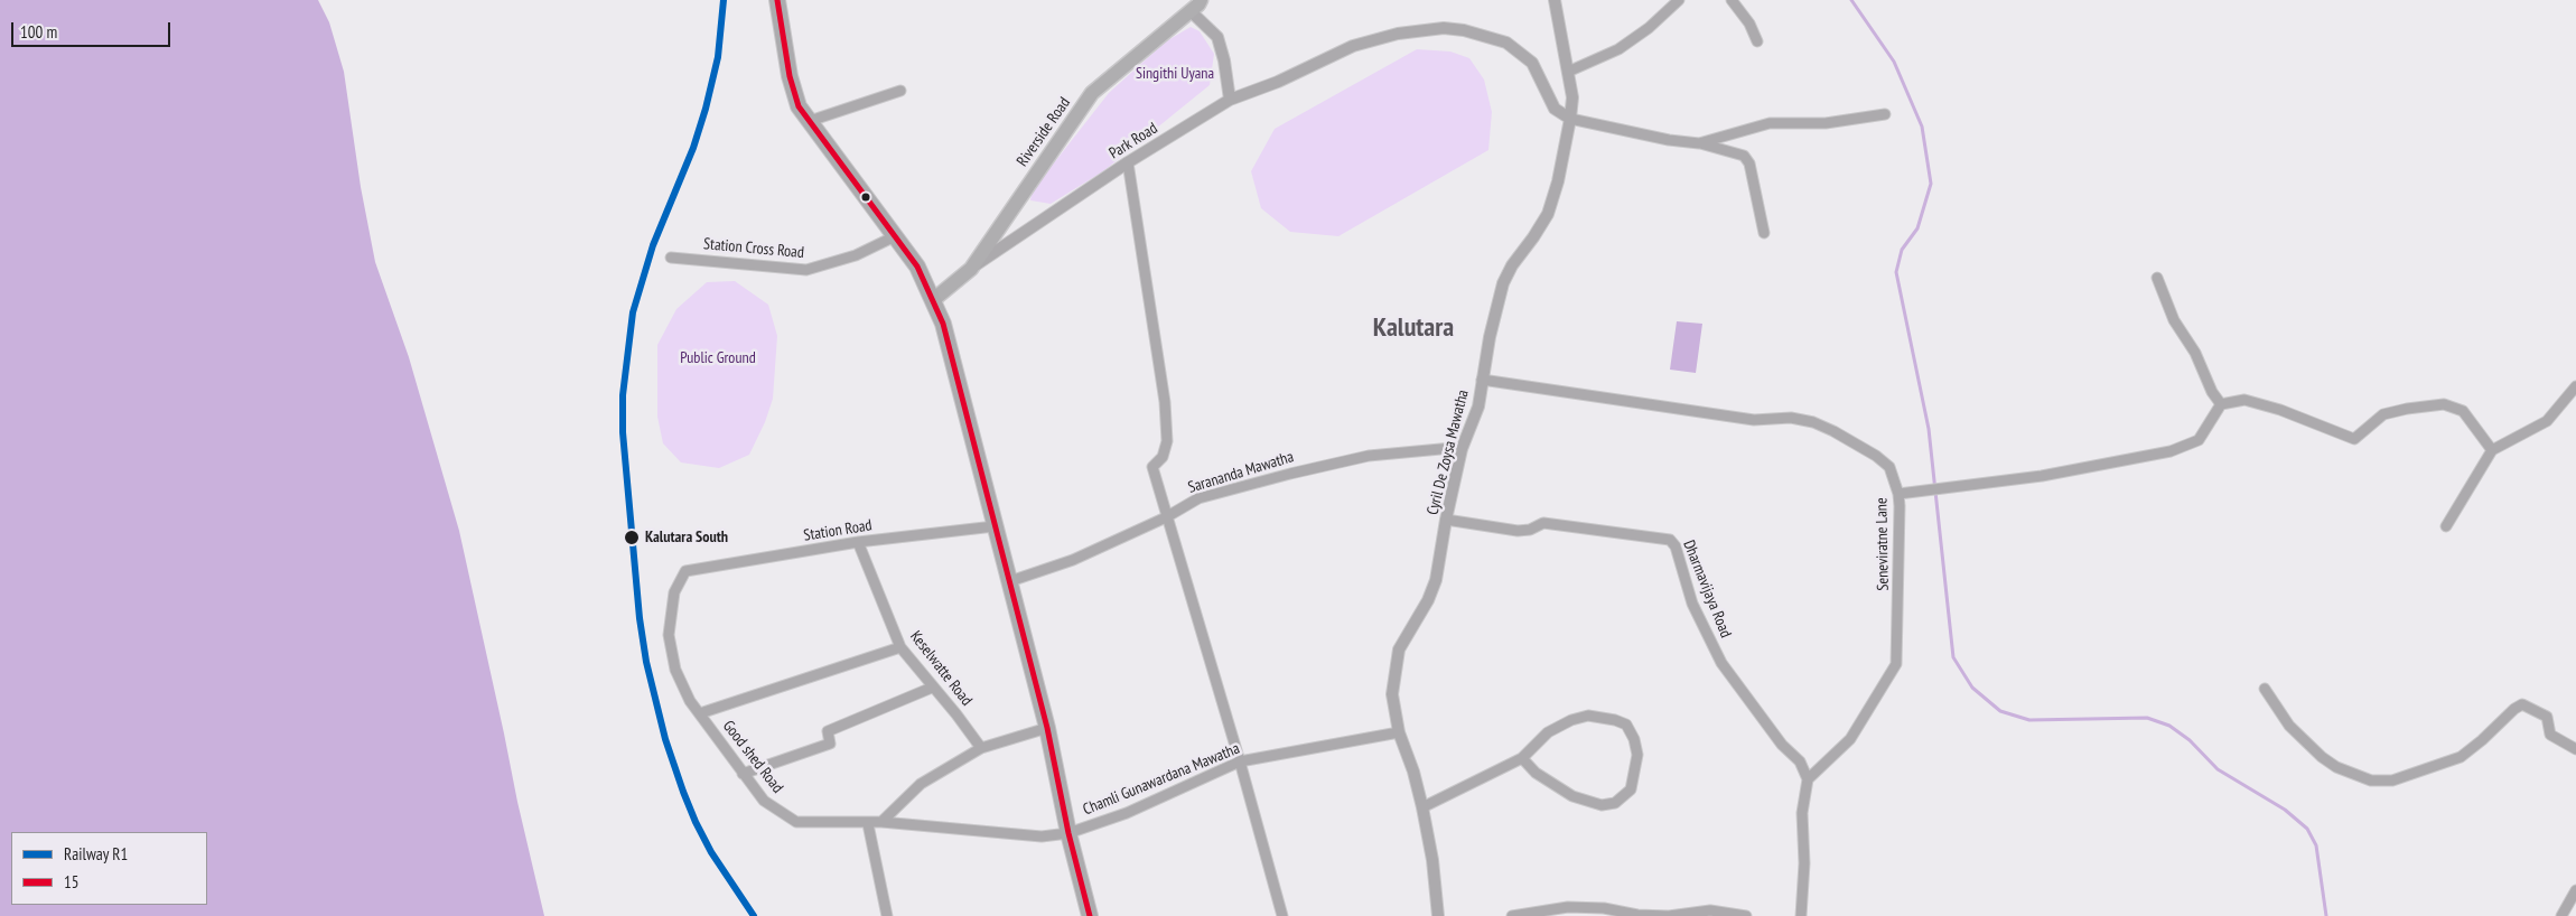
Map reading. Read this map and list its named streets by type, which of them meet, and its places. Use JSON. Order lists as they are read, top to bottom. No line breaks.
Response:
{"streets":{"main road":["Riverside Road"],"street":["Park Road","Station Cross Road","Cyril De Zoysa Mawatha","Sarananda Mawatha","Station Road","Seneviratne Lane","Dharmavijaya Road","Keselwatte Road","Good shed Road","Chamli Gunawardana Mawatha"]},"crossings":[["Riverside Road","Park Road"],["Park Road","Cyril De Zoysa Mawatha"],["Cyril De Zoysa Mawatha","Sarananda Mawatha"],["Cyril De Zoysa Mawatha","Seneviratne Lane"],["Cyril De Zoysa Mawatha","Dharmavijaya Road"],["Cyril De Zoysa Mawatha","Chamli Gunawardana Mawatha"],["Station Road","Keselwatte Road"],["Station Road","Good shed Road"],["Seneviratne Lane","Dharmavijaya Road"],["Good shed Road","Chamli Gunawardana Mawatha"]],"districts":["Kalutara"],"parks":["Singithi Uyana","Public Ground"],"places":["Kalutara South"],"lines":["rail line R1","transit line 15"],"legend":["Railway R1","15"],"scale_bar":"100 m"}
